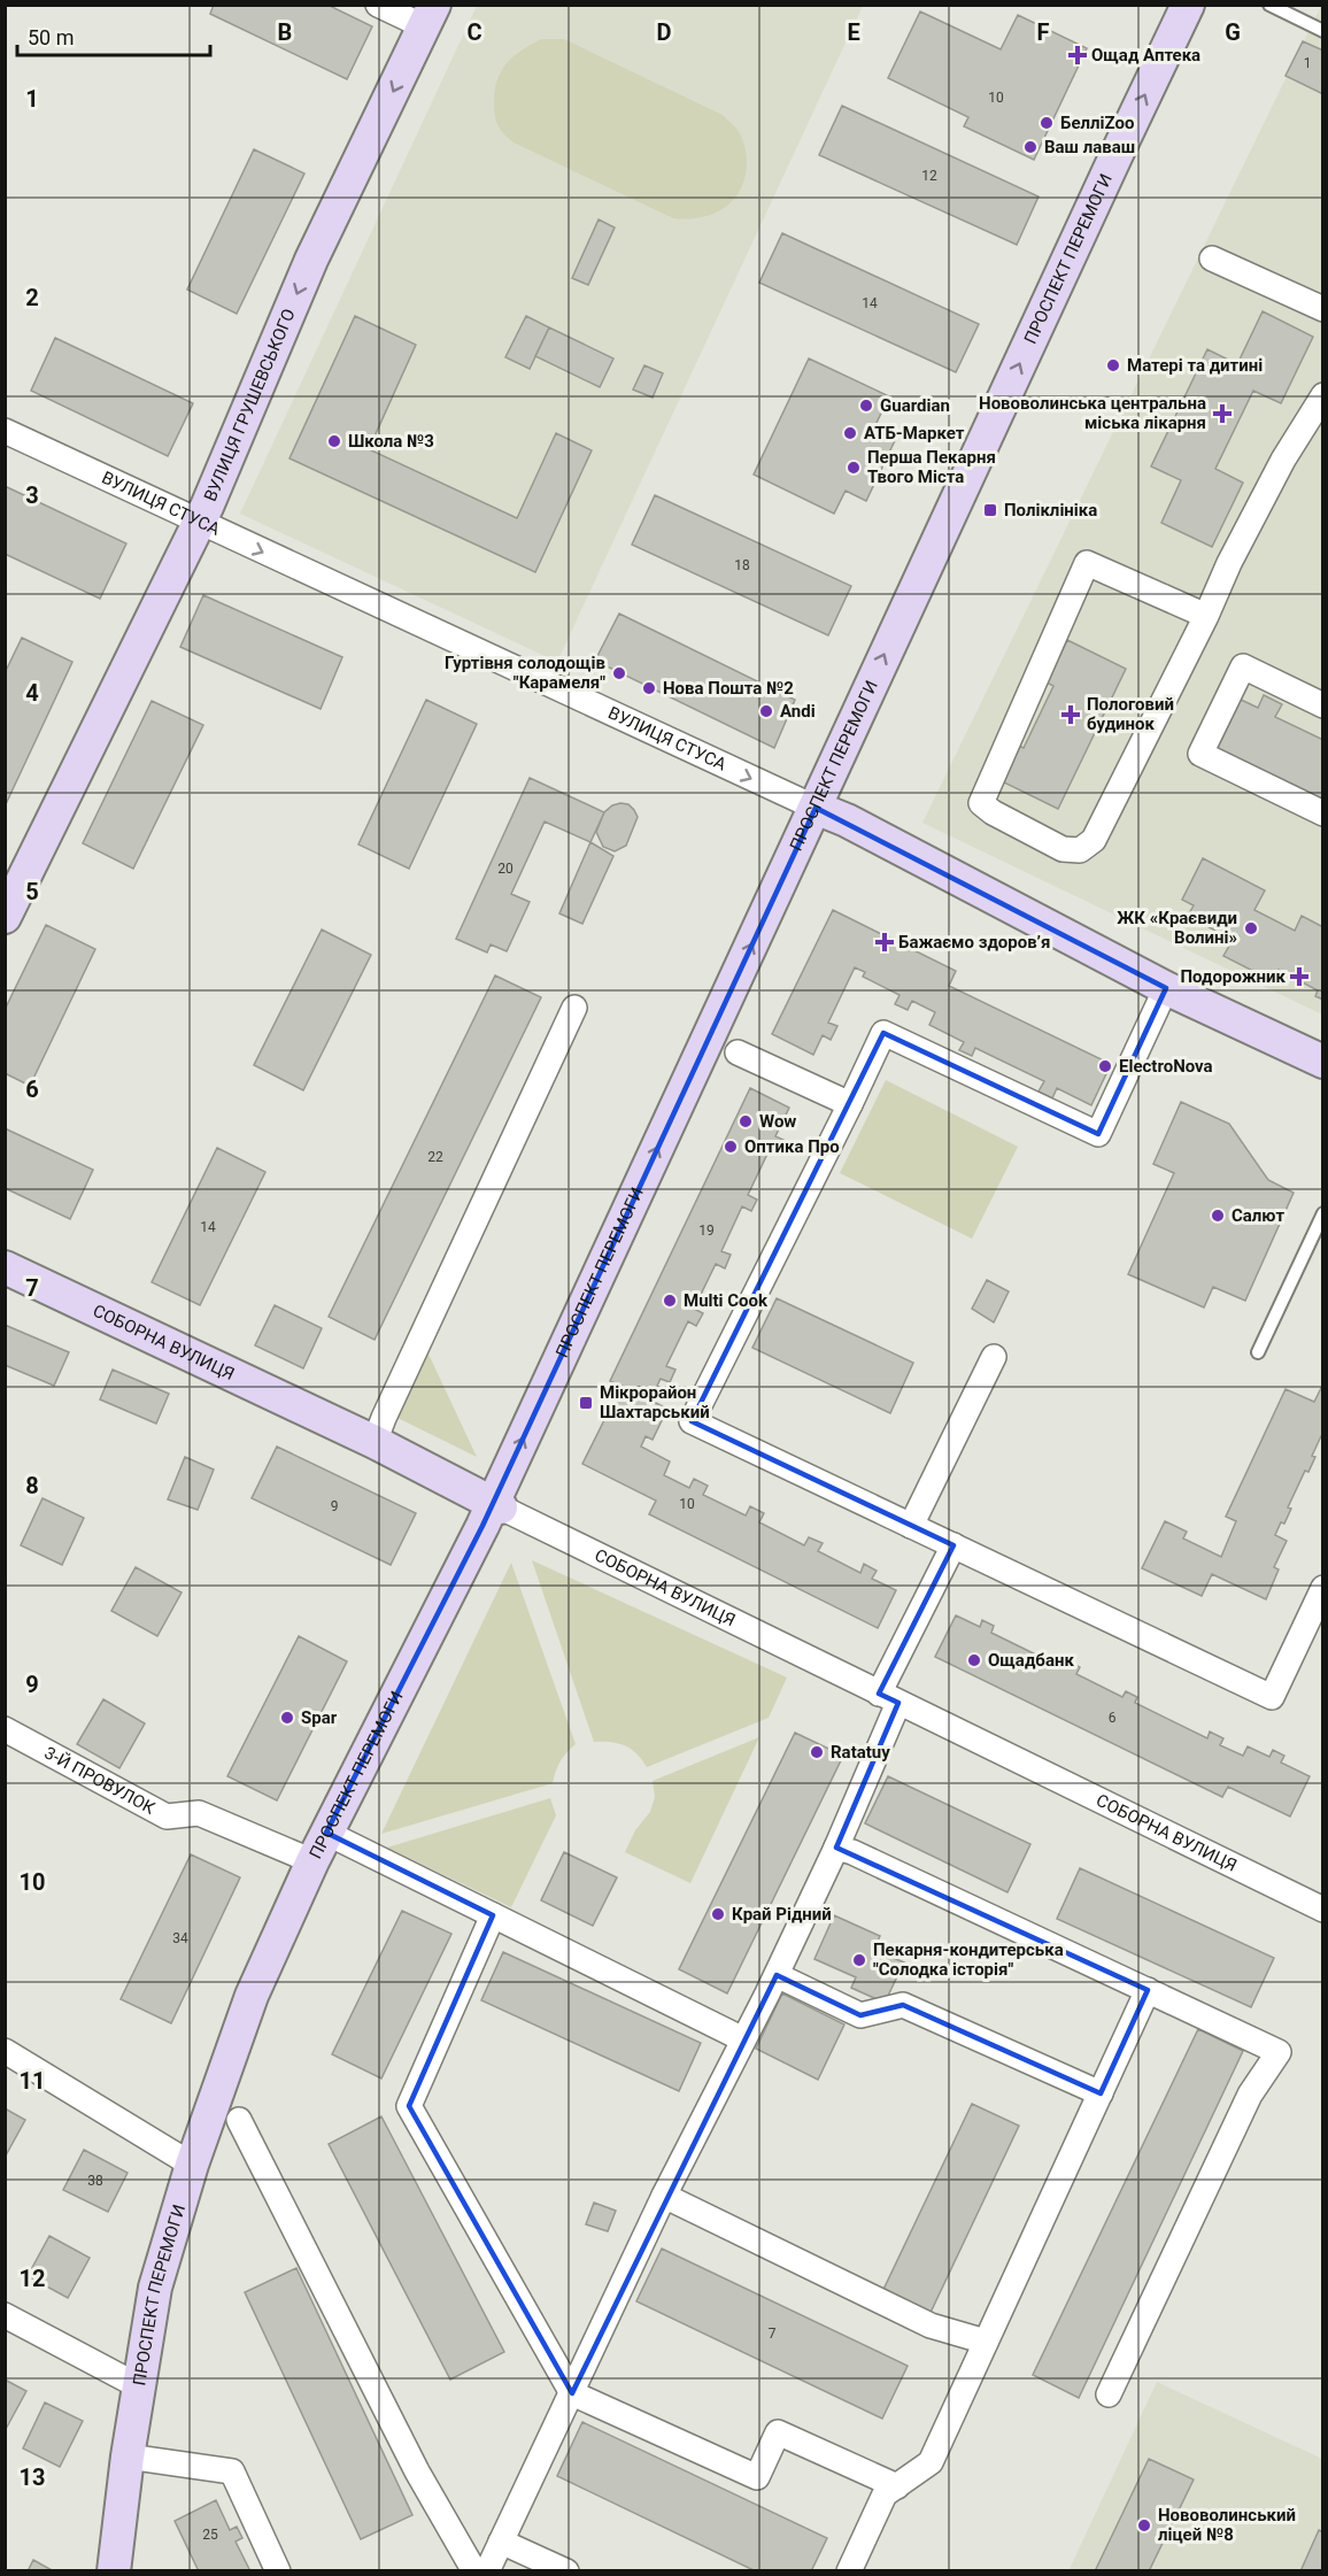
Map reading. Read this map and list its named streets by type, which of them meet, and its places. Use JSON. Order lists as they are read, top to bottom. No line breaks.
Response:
{"streets":{"street":["ПРОСПЕКТ ПЕРЕМОГИ","ВУЛИЦЯ ГРУШЕВСЬКОГО","ВУЛИЦЯ СТУСА","СОБОРНА ВУЛИЦЯ","3-Й ПРОВУЛОК"]},"crossings":[["ПРОСПЕКТ ПЕРЕМОГИ","ВУЛИЦЯ СТУСА"],["ПРОСПЕКТ ПЕРЕМОГИ","СОБОРНА ВУЛИЦЯ"],["ПРОСПЕКТ ПЕРЕМОГИ","3-Й ПРОВУЛОК"],["ВУЛИЦЯ ГРУШЕВСЬКОГО","ВУЛИЦЯ СТУСА"]],"one_way":["ВУЛИЦЯ ГРУШЕВСЬКОГО","ВУЛИЦЯ СТУСА"],"places":{"health":["Ощад Аптека","Нововолинська центральна міська лікарня","Пологовий будинок","Бажаємо здоровʼя","Подорожник"],"other":["БелліZoo","Ваш лаваш","Матері та дитині","Guardian","АТБ-Маркет","Школа №3","Перша Пекарня Твого Міста","Гуртівня солодощів \"Карамеля\"","Нова Пошта №2","Andi","ЖК «Краєвиди Волині»","ElectroNova","Wow","Оптика Про","Салют","Multi Cook","Ощадбанк","Spar","Ratatuy","Край Рідний","Пекарня-кондитерська \"Солодка історія\"","Нововолинський ліцей №8"],"transit":["Поліклініка","Мікрорайон Шахтарський"]},"house_numbers":["1","10","12","14","18","20","22","14","19","10","9","6","34","38","7","25"],"scale_bar":"50 m","grid":{"columns":["B","C","D","E","F","G"],"rows":["1","2","3","4","5","6","7","8","9","10","11","12","13"]}}
